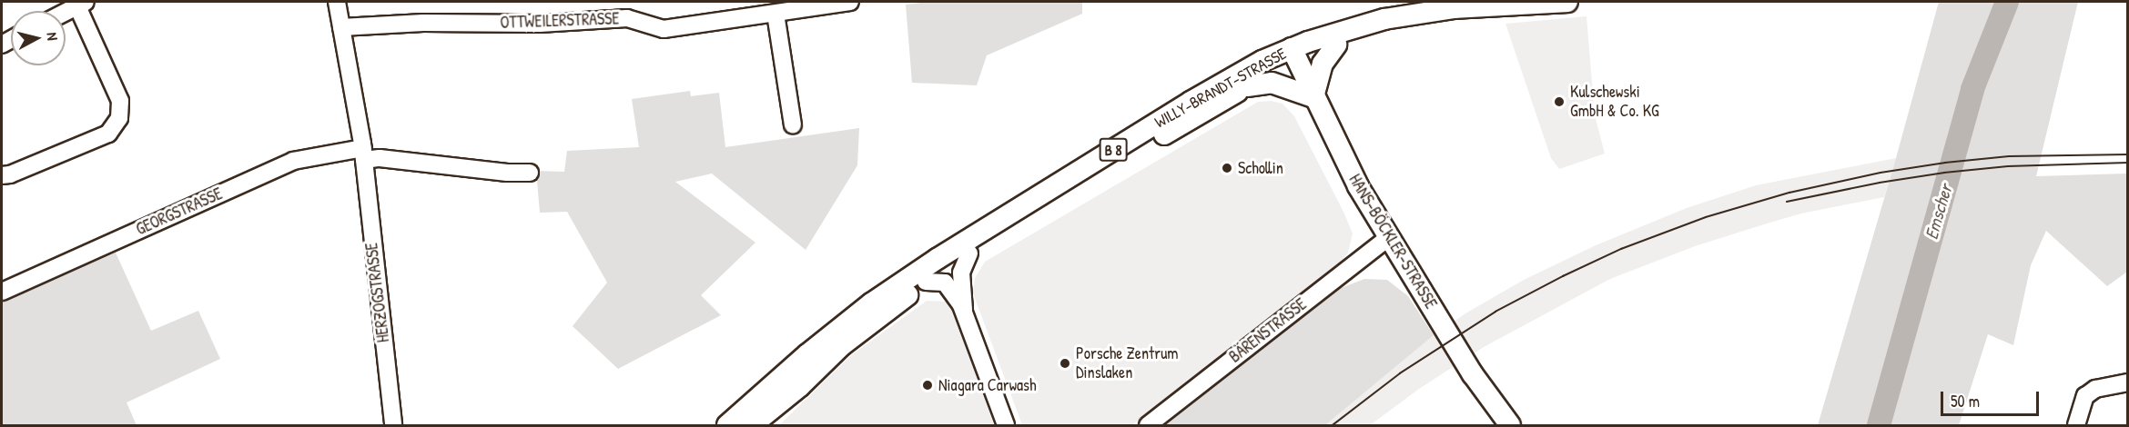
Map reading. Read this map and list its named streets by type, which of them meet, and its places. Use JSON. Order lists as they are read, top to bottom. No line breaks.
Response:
{"streets":{"main road":["WILLY-BRANDT-STRASSE","B 8","HANS-BÖCKLER-STRASSE"],"street":["OTTWEILERSTRASSE","GEORGSTRASSE","HERZOGSTRASSE","BÄRENSTRASSE"]},"crossings":[["OTTWEILERSTRASSE","HERZOGSTRASSE"],["WILLY-BRANDT-STRASSE","B 8"],["WILLY-BRANDT-STRASSE","HANS-BÖCKLER-STRASSE"],["GEORGSTRASSE","HERZOGSTRASSE"],["HANS-BÖCKLER-STRASSE","BÄRENSTRASSE"]],"water":["Emscher"],"places":["Kulschewski GmbH & Co. KG","Schollin","Porsche Zentrum Dinslaken","Niagara Carwash"],"scale_bar":"50 m","north":"right"}
